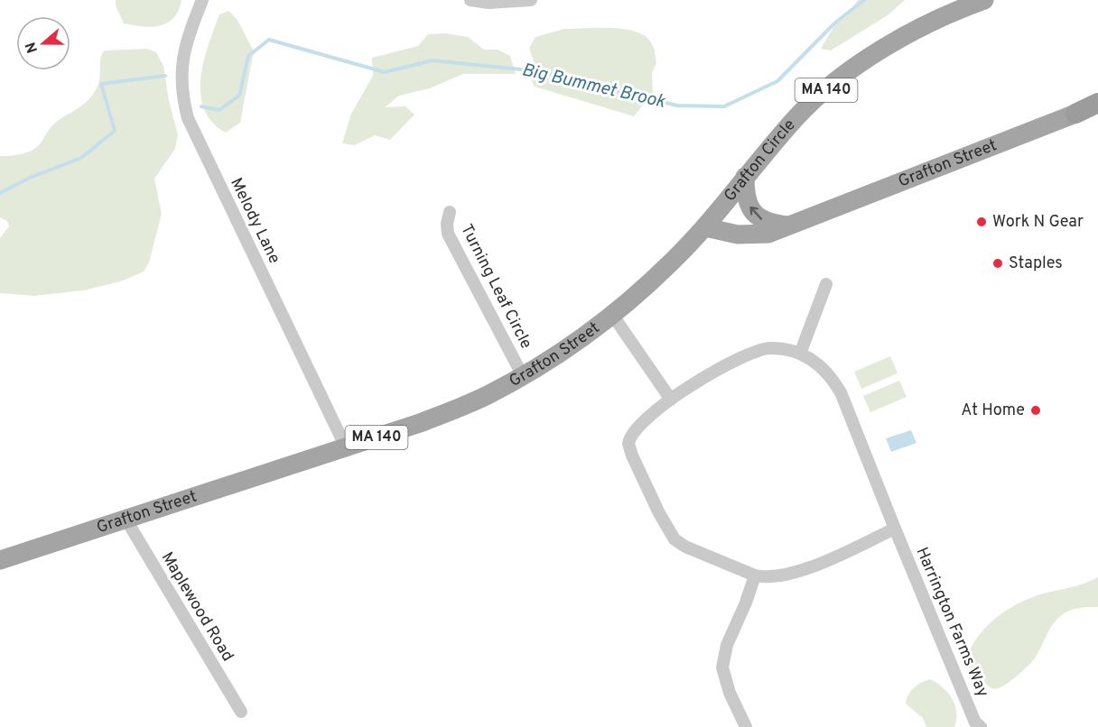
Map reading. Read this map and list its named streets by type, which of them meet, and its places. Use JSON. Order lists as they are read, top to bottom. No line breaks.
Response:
{"streets":{"main road":["MA 140","Grafton Circle","Grafton Street"],"street":["Melody Lane","Turning Leaf Circle","Maplewood Road","Harrington Farms Way"]},"crossings":[["Grafton Circle","Grafton Street"],["Grafton Street","Melody Lane"],["Grafton Street","Turning Leaf Circle"],["Grafton Street","Maplewood Road"]],"water":["Big Bummet Brook"],"places":["Work N Gear","Staples","At Home"],"north":"left"}
